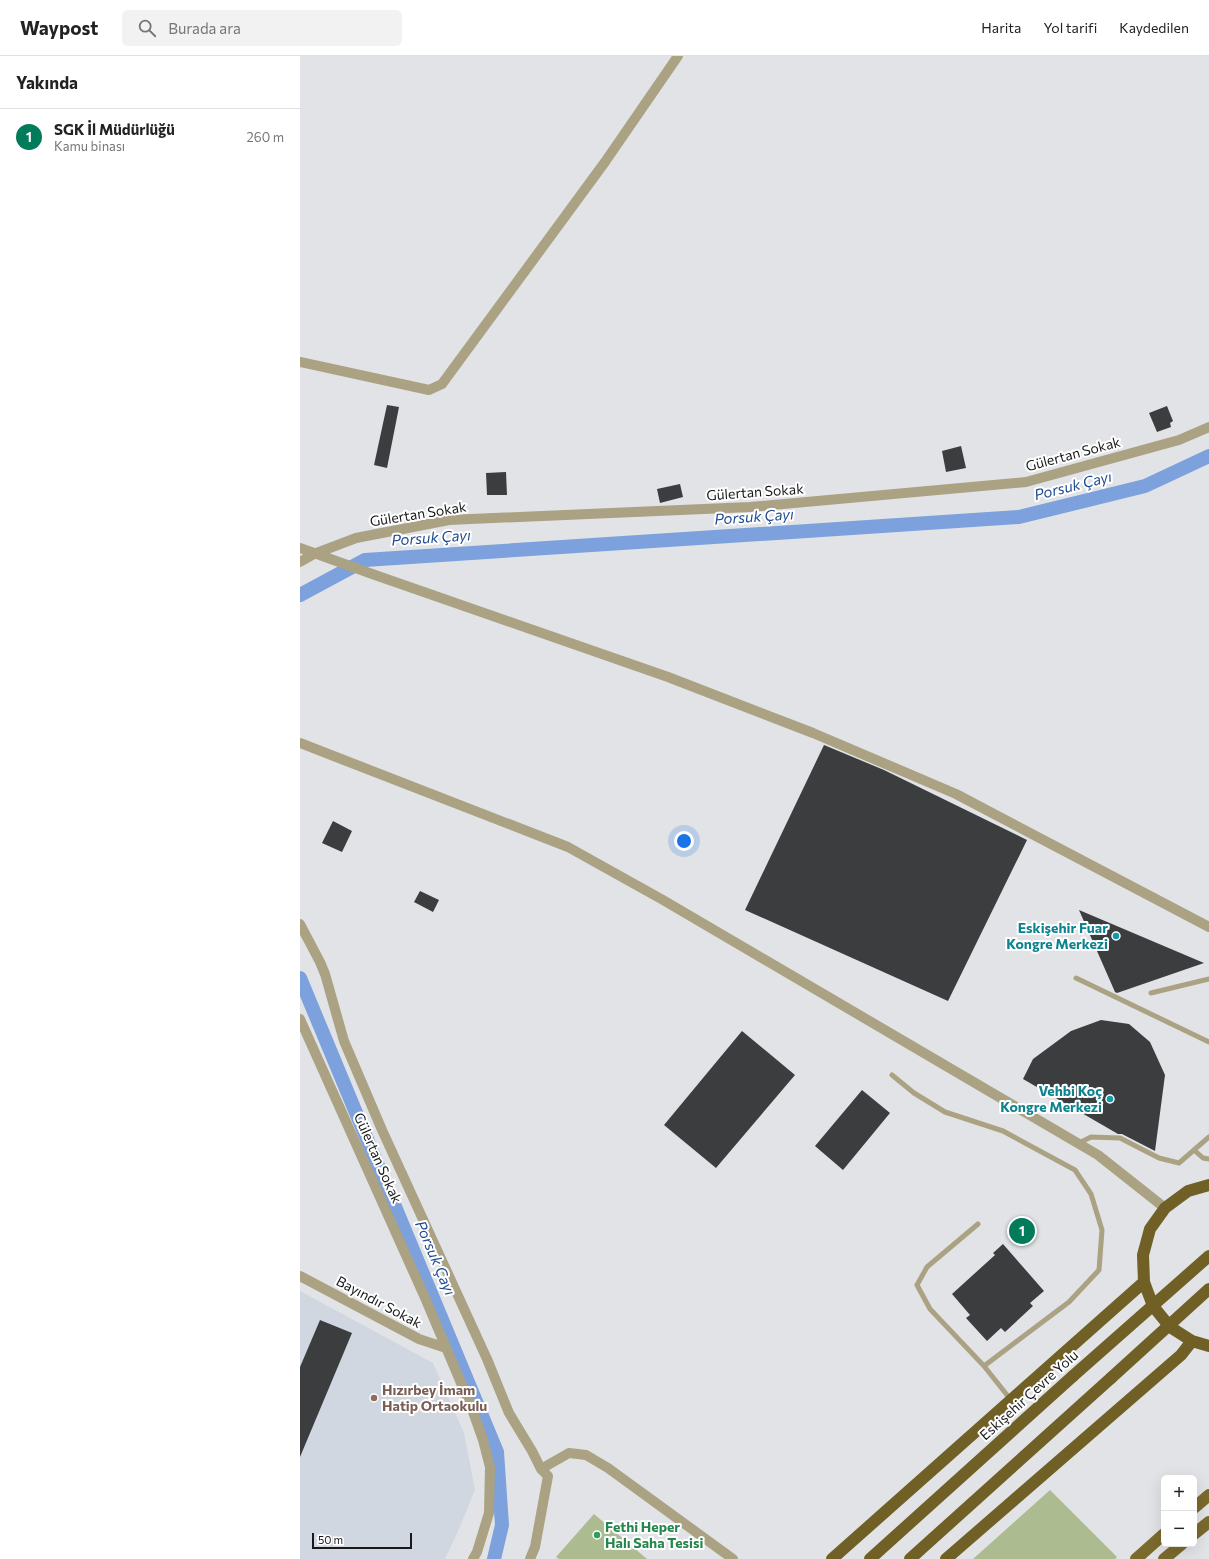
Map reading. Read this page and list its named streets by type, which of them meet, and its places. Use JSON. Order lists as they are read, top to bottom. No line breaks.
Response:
{"streets":{"highway":["Eskişehir Çevre Yolu"],"street":["Gülertan Sokak","Bayındır Sokak"]},"crossings":[["Gülertan Sokak","Bayındır Sokak"]],"water":["Porsuk Çayı"],"places":["Eskişehir Fuar Kongre Merkezi","Vehbi Koç Kongre Merkezi","Hızırbey İmam Hatip Ortaokulu","Fethi Heper Halı Saha Tesisi"],"scale_bar":"50 m","page":{"header":"Waypost","search":"Burada ara","nav":["Harita","Yol tarifi","Kaydedilen"],"heading":"Yakında","list":[{"mark":"1","name":"SGK İl Müdürlüğü","note":"Kamu binası","value":"260 m"}],"pins":"1","map_buttons":["+","−"],"scale":"50 m"}}
